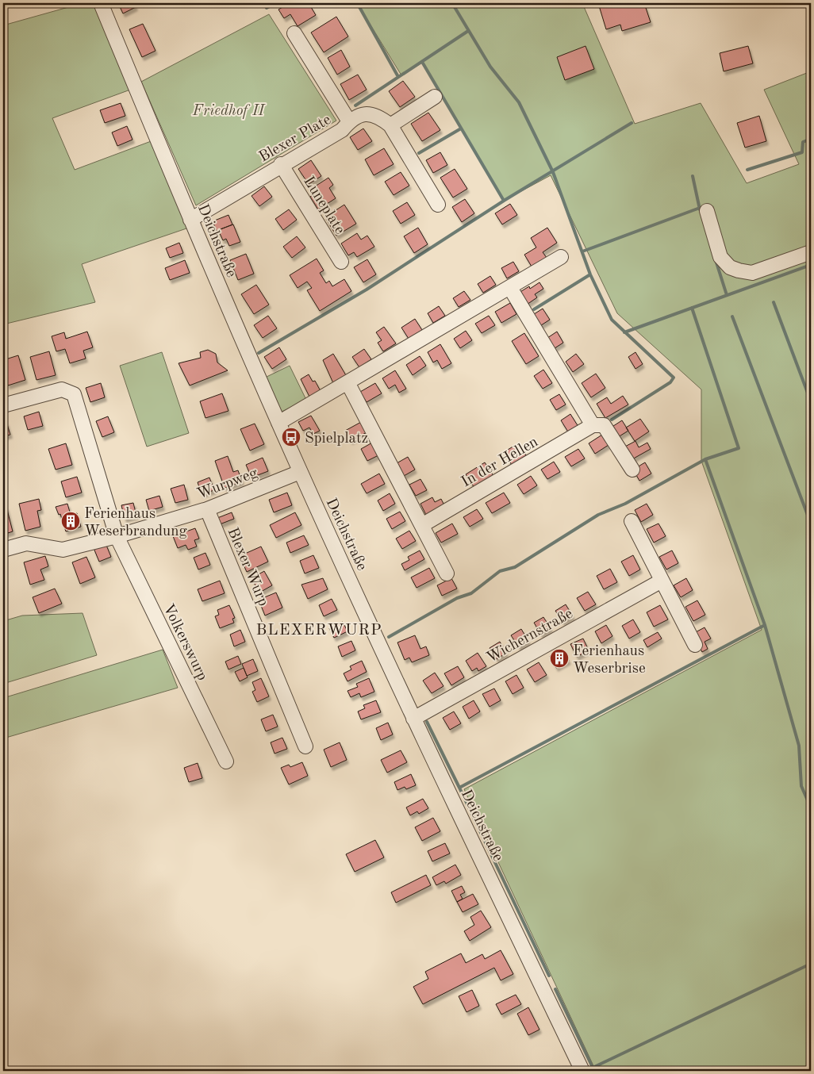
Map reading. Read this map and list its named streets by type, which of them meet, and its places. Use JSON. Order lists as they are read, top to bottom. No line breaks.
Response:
{"streets":{"street":["Blexer Plate","Luneplate","Deichstraße","In der Hellen","Wurpweg","Blexer Wurp","Wichernstraße","Volkerswurp"]},"crossings":[["Blexer Plate","Luneplate"],["Blexer Plate","Deichstraße"],["Deichstraße","Wurpweg"],["Deichstraße","Wichernstraße"],["Wurpweg","Blexer Wurp"],["Wurpweg","Volkerswurp"]],"districts":["BLEXERWURP"],"parks":["Friedhof II"],"places":{"bus stop":["Spielplatz"],"building":["Ferienhaus Weserbrandung","Ferienhaus Weserbrise"]}}
